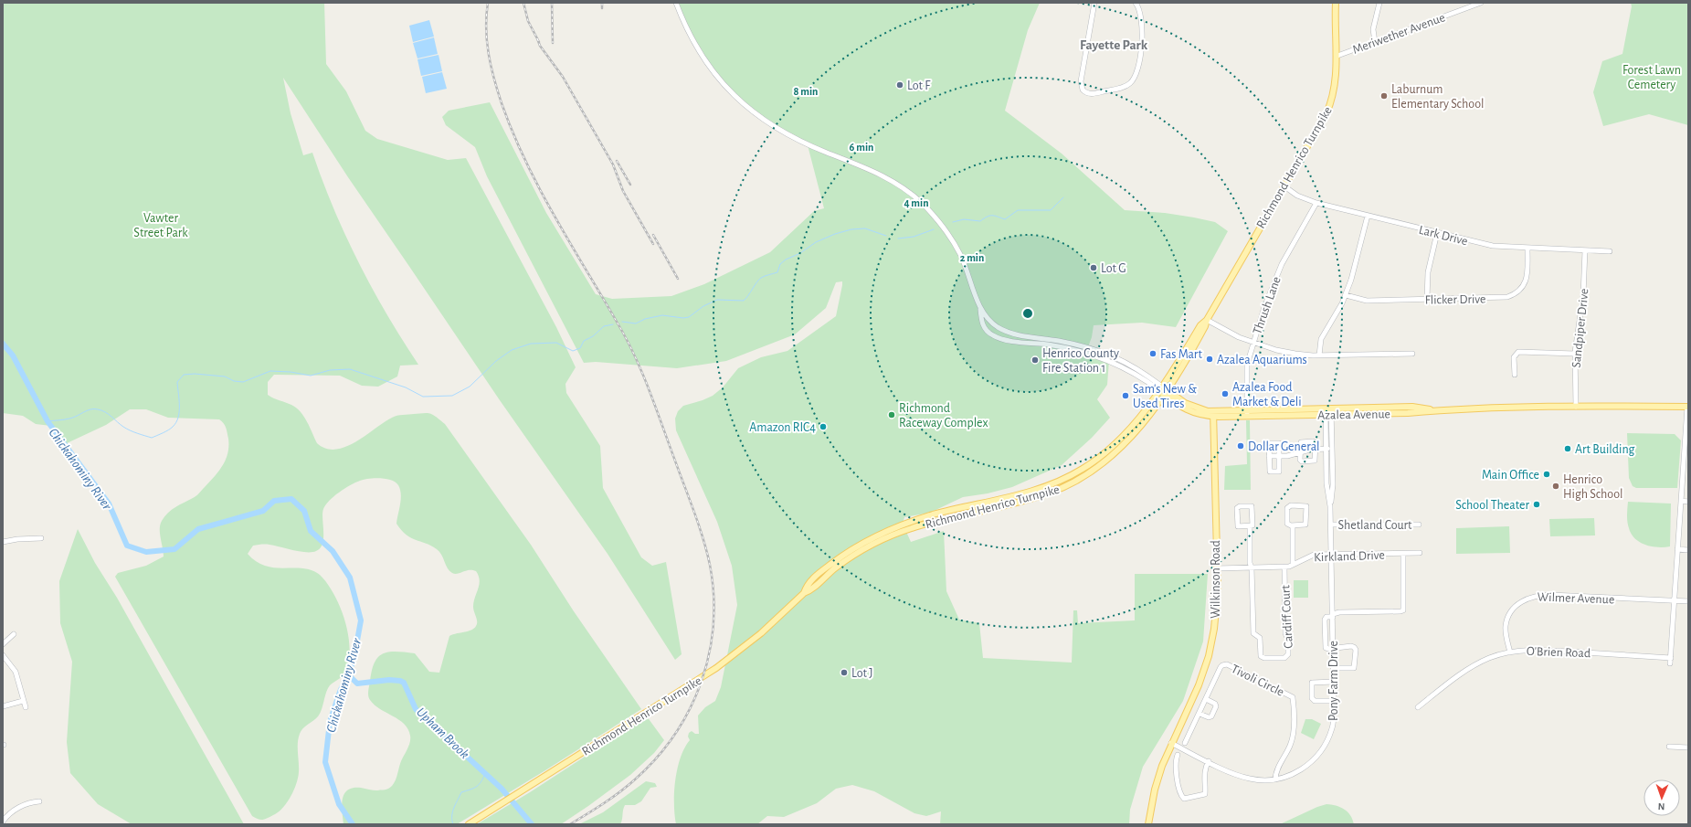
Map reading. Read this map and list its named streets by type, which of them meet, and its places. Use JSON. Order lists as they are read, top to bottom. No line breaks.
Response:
{"streets":{"main road":["Richmond Henrico Turnpike","Azalea Avenue","Wilkinson Road"],"street":["Meriwether Avenue","Lark Drive","Flicker Drive","Thrush Lane","Sandpiper Drive","Shetland Court","Kirkland Drive","Wilmer Avenue","Cardiff Court","O'Brien Road","Tivoli Circle","Pony Farm Drive"]},"crossings":[["Meriwether Avenue","Richmond Henrico Turnpike"],["Richmond Henrico Turnpike","Lark Drive"],["Richmond Henrico Turnpike","Azalea Avenue"],["Lark Drive","Flicker Drive"],["Lark Drive","Thrush Lane"],["Lark Drive","Sandpiper Drive"],["Thrush Lane","Azalea Avenue"],["Sandpiper Drive","Azalea Avenue"],["Azalea Avenue","Wilkinson Road"],["Azalea Avenue","Pony Farm Drive"],["Shetland Court","Pony Farm Drive"],["Kirkland Drive","Wilkinson Road"],["Kirkland Drive","Cardiff Court"],["Kirkland Drive","Pony Farm Drive"],["Wilkinson Road","Pony Farm Drive"],["Wilmer Avenue","O'Brien Road"],["Tivoli Circle","Pony Farm Drive"]],"districts":["Fayette Park"],"water":["Chickahominy River","Upham Brook"],"parks":["Forest Lawn Cemetery","Vawter Street Park"],"places":["Lot F","Laburnum Elementary School","Lot G","Fas Mart","Azalea Aquariums","Henrico County Fire Station 1","Azalea Food Market & Deli","Sam's New & Used Tires","Richmond Raceway Complex","Amazon RIC4","Dollar General","Art Building","Main Office","Henrico High School","School Theater","Lot J"],"north":"bottom","rings":["8 min","6 min","4 min","2 min"]}
